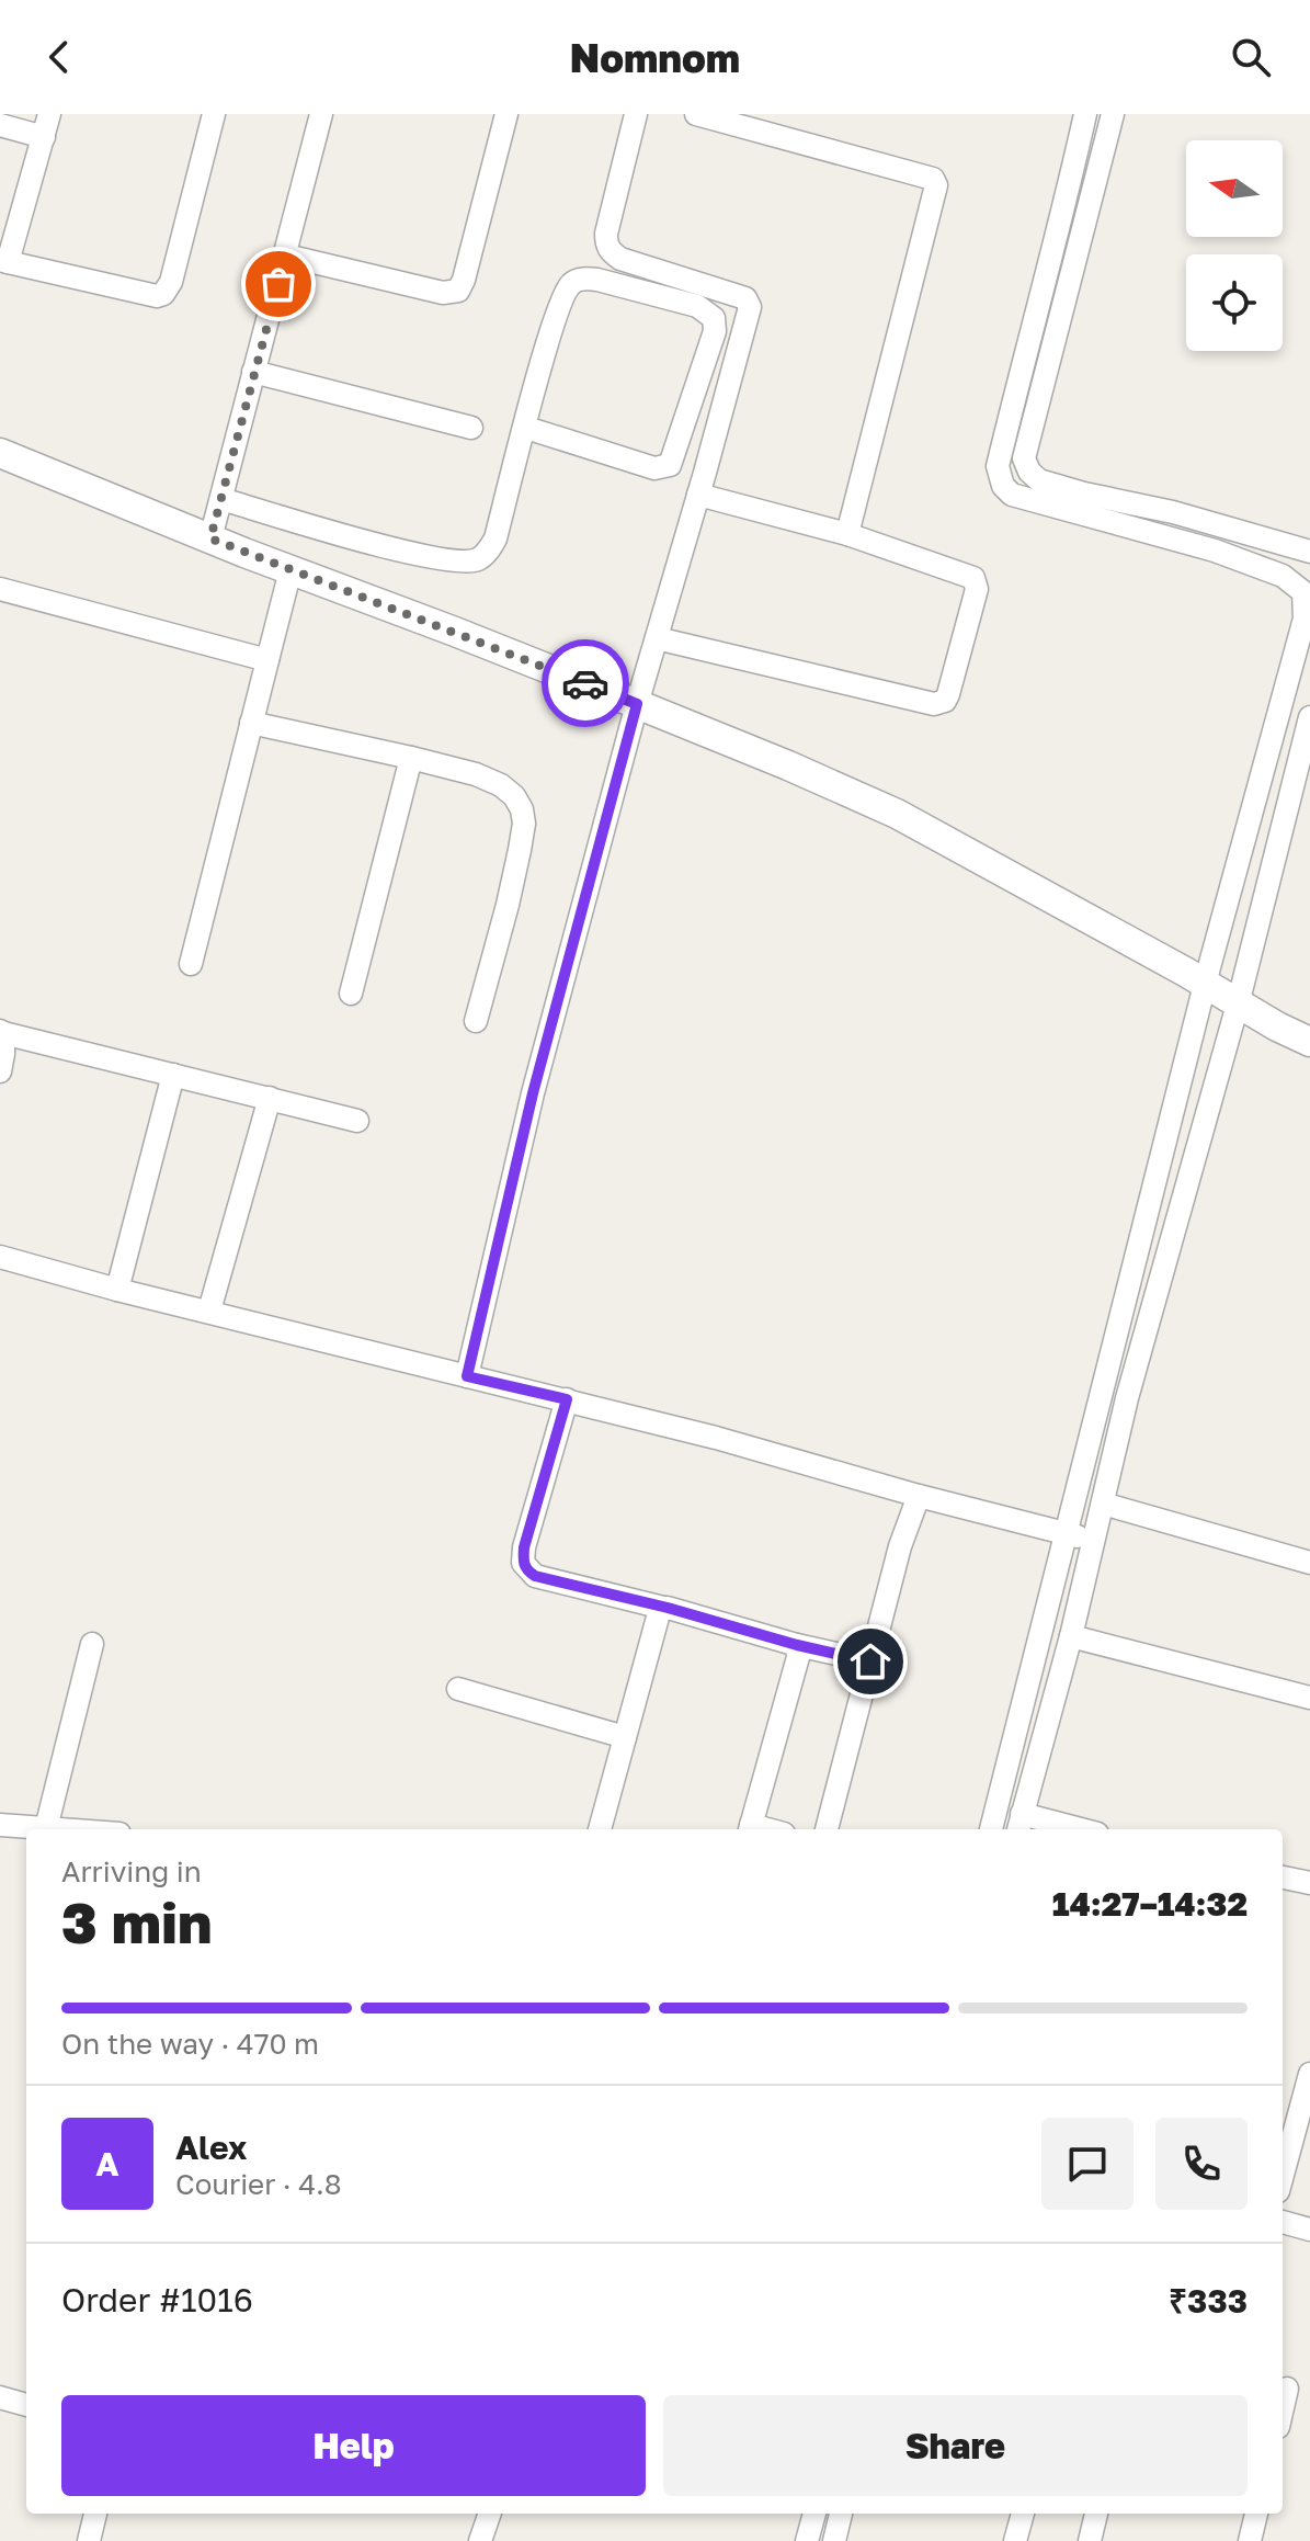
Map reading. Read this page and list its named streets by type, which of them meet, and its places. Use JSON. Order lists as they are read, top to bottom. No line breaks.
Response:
{"north":"left","page":{"header":"Nomnom","heading":["3 min","Arriving in","14:27–14:32"],"panel":["Alex","Courier · 4.8","Order #1016","₹333"],"bar":"On the way · 470 m","round":"A","buttons":["Help","Share"]}}
